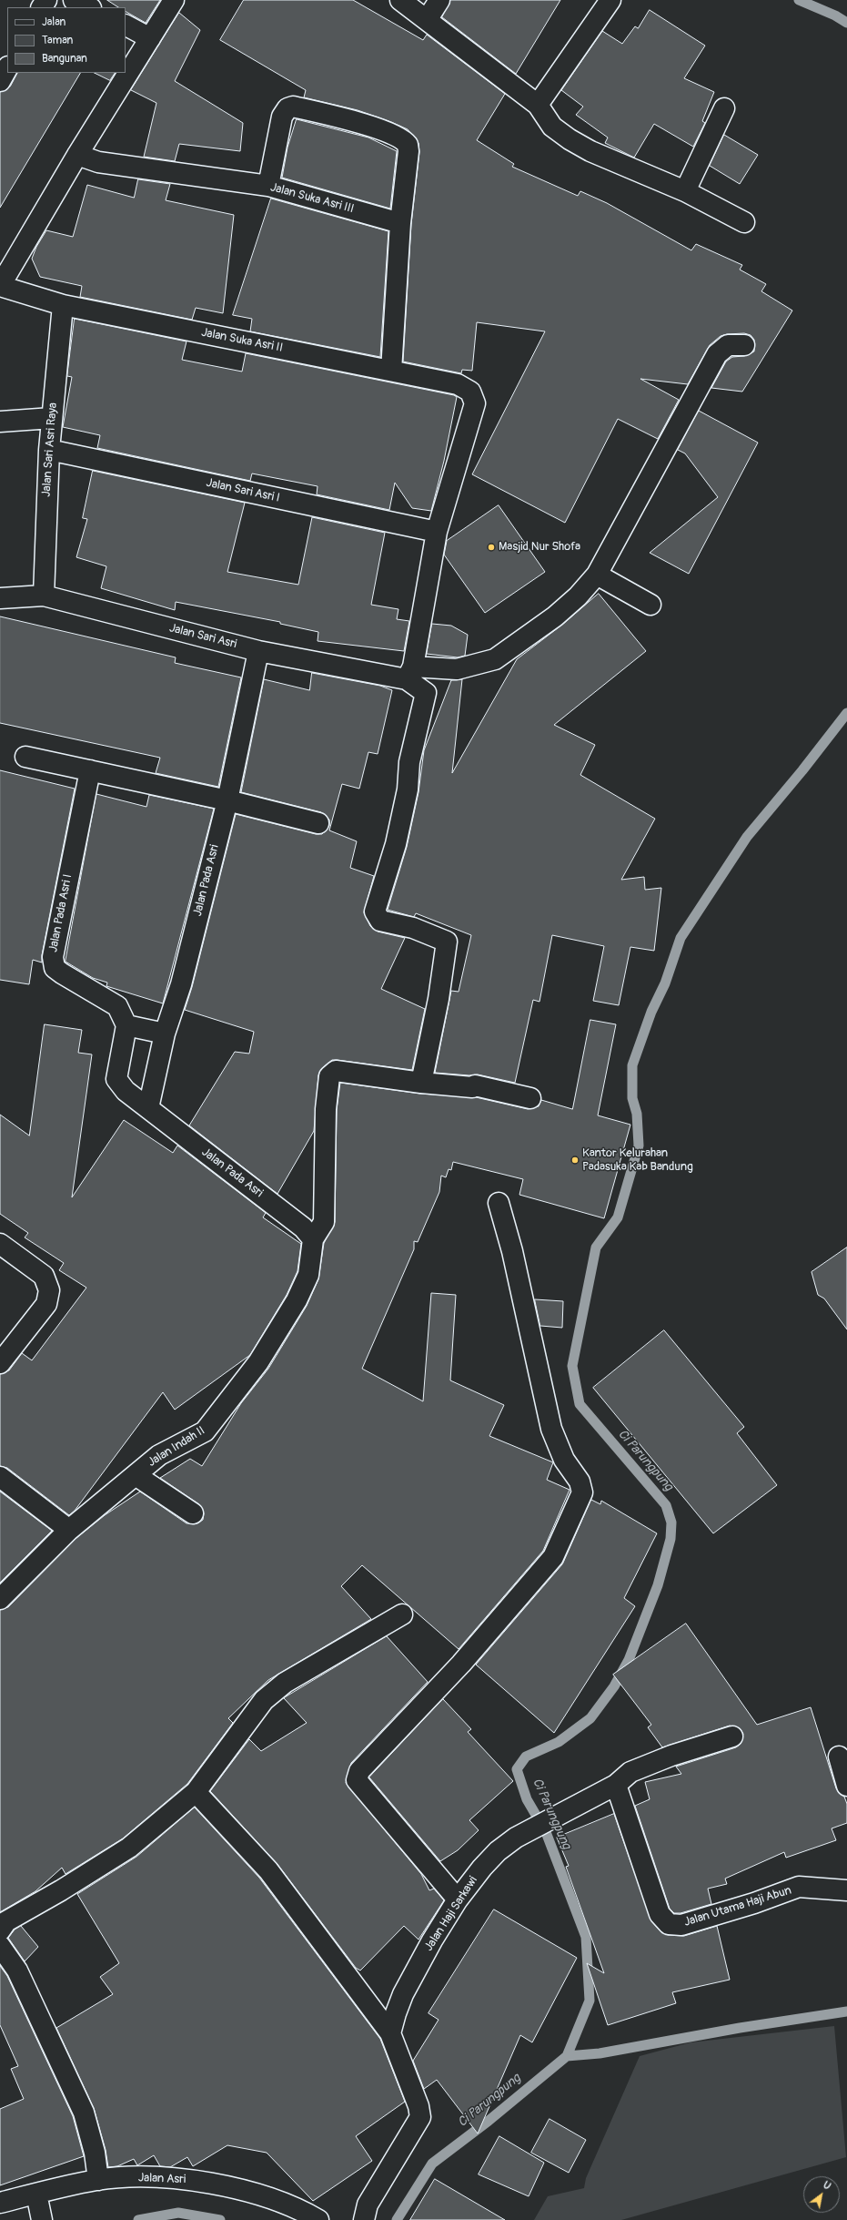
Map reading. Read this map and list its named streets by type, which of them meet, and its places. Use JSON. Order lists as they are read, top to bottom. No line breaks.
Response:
{"streets":{"street":["Jalan Suka Asri III","Jalan Suka Asri II","Jalan Sari Asri Raya","Jalan Sari Asri I","Jalan Sari Asri","Jalan Pada Asri","Jalan Pada Asri I","Jalan Indah II","Jalan Utama Haji Abun","Jalan Haji Sarkawi","Jalan Asri"]},"crossings":[["Jalan Suka Asri II","Jalan Sari Asri Raya"],["Jalan Suka Asri II","Jalan Sari Asri I"],["Jalan Sari Asri Raya","Jalan Sari Asri I"],["Jalan Sari Asri Raya","Jalan Sari Asri"],["Jalan Sari Asri","Jalan Pada Asri"],["Jalan Pada Asri","Jalan Pada Asri I"],["Jalan Pada Asri","Jalan Indah II"],["Jalan Utama Haji Abun","Jalan Haji Sarkawi"]],"water":["Ci Parungpung"],"places":["Masjid Nur Shofa","Kantor Kelurahan Padasuka Kab Bandung"],"legend":["Jalan","Taman","Bangunan"],"north":"top right"}
